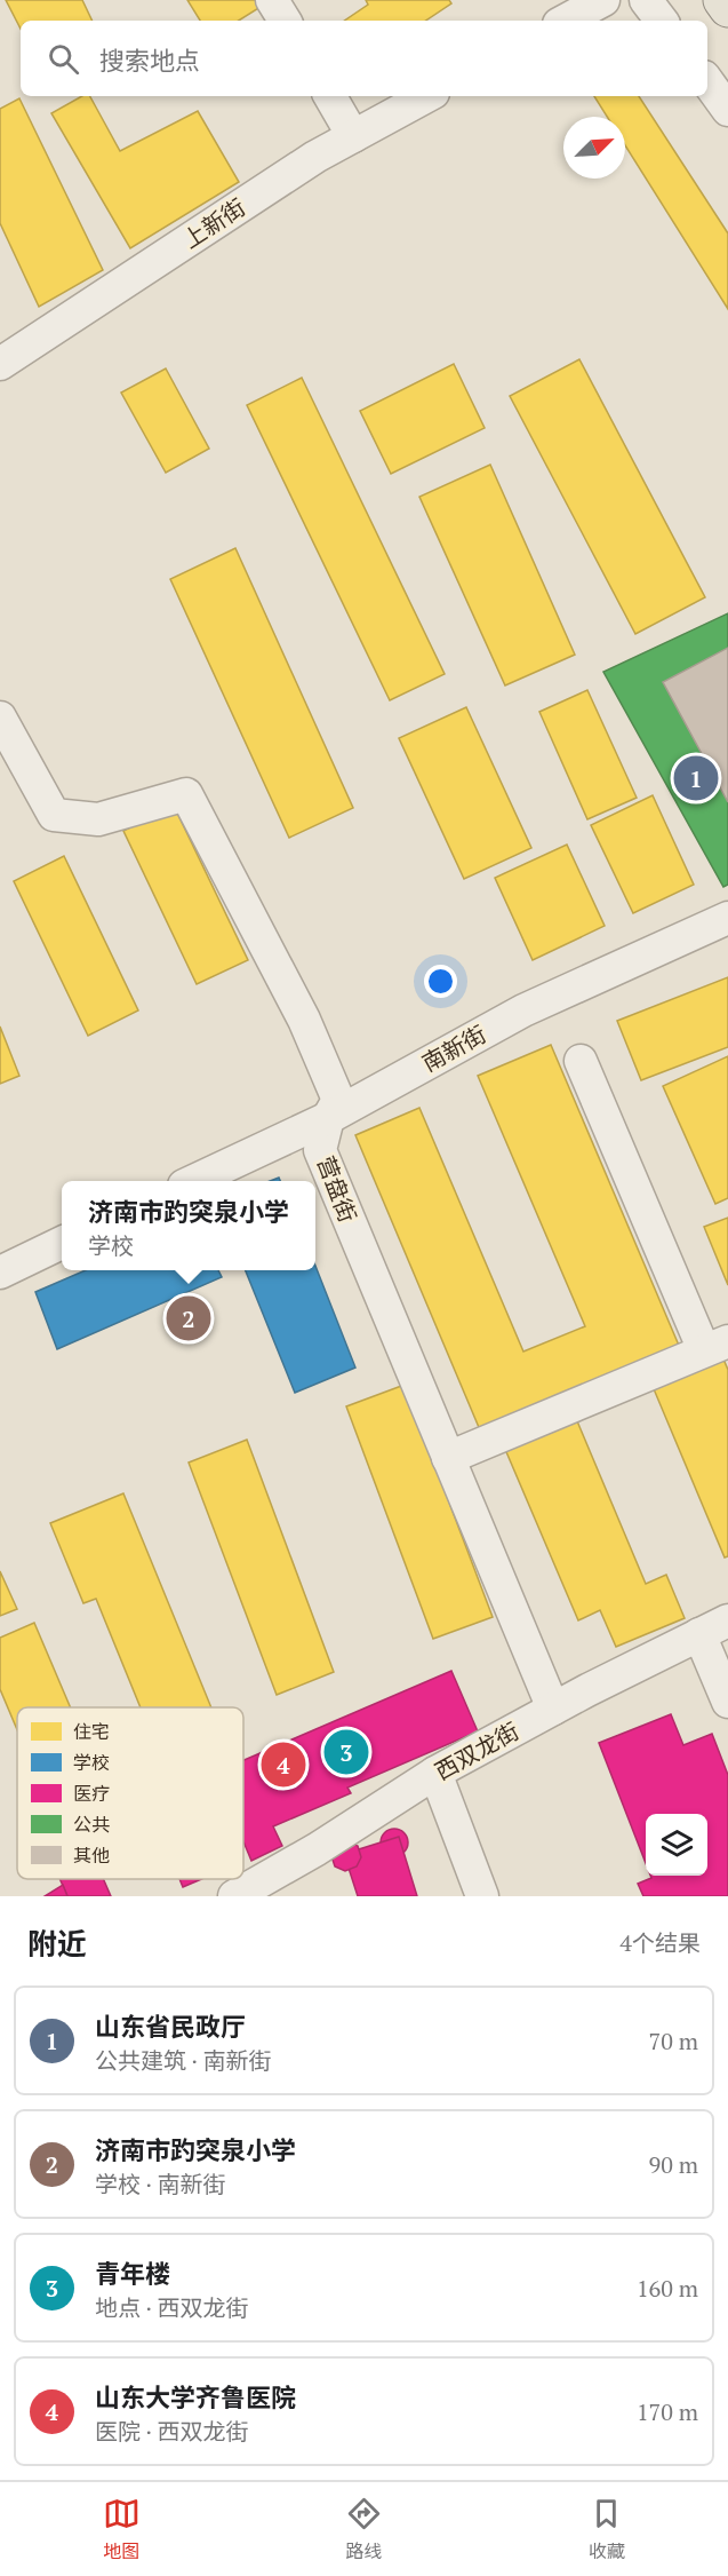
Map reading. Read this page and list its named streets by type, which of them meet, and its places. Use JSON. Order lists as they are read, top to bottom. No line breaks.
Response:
{"streets":{"street":["上新街","南新街","营盘街","西双龙街"]},"crossings":[["南新街","营盘街"],["营盘街","西双龙街"]],"legend":["住宅","学校","医疗","公共","其他"],"north":"top right","page":{"search":"搜索地点","pins":["1","2","3","4"],"popup":["济南市趵突泉小学","学校"],"heading":["附近","4个结果"],"list":[{"mark":"1","name":"山东省民政厅","note":"公共建筑 · 南新街","value":"70 m"},{"mark":"2","name":"济南市趵突泉小学","note":"学校 · 南新街","value":"90 m"},{"mark":"3","name":"青年楼","note":"地点 · 西双龙街","value":"160 m"},{"mark":"4","name":"山东大学齐鲁医院","note":"医院 · 西双龙街","value":"170 m"}],"nav":["地图","路线","收藏"]}}
